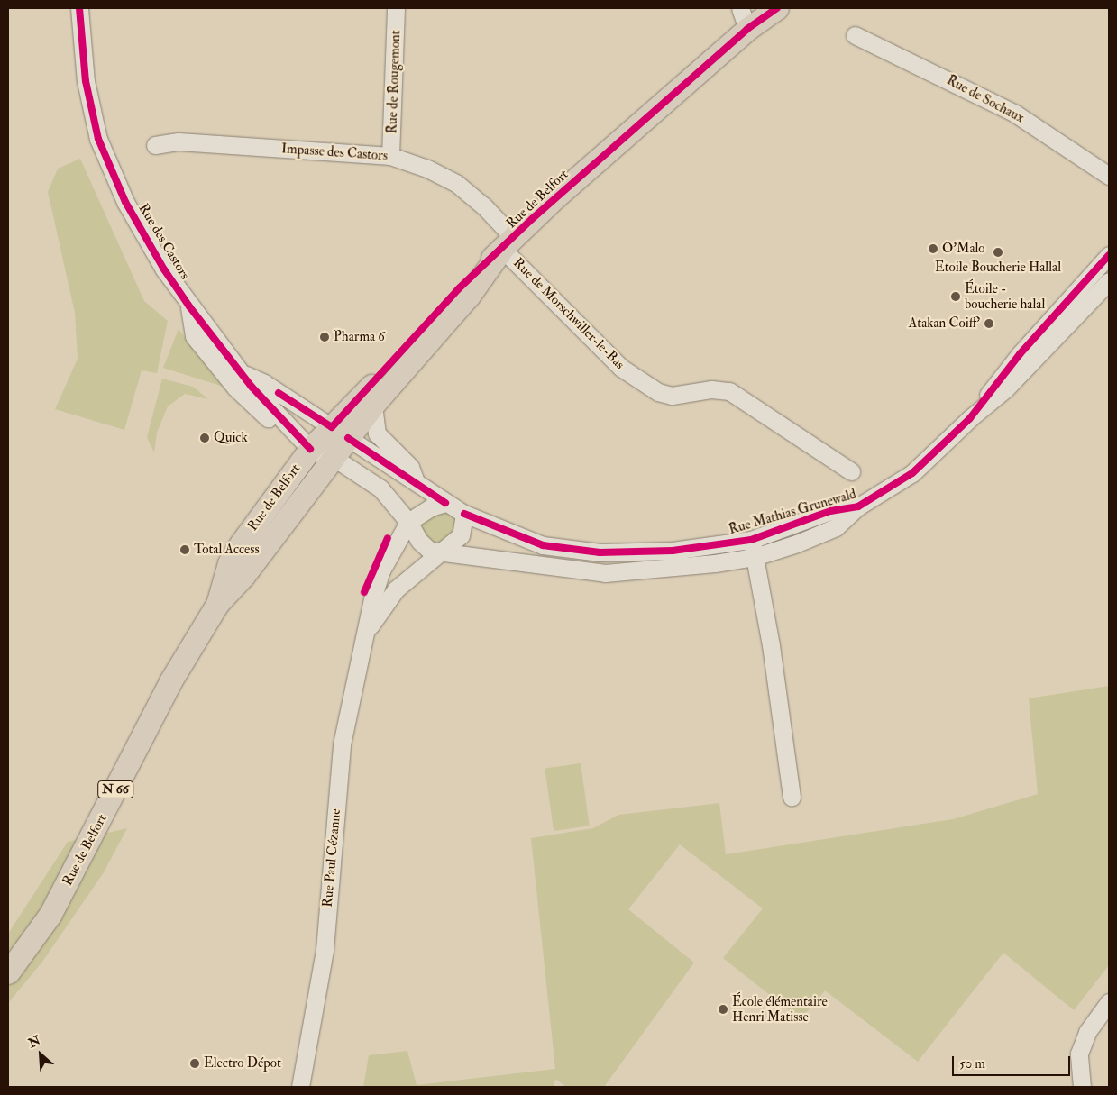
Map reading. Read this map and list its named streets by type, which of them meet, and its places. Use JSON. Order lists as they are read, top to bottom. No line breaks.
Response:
{"streets":{"main road":["Rue de Belfort","N 66"],"street":["Rue de Rougemont","Rue de Sochaux","Impasse des Castors","Rue des Castors","Rue de Morschwiller-le-Bas","Rue Mathias Grunewald","Rue Paul Cézanne"]},"crossings":[["Rue de Rougemont","Impasse des Castors"],["Impasse des Castors","Rue de Belfort"],["Impasse des Castors","Rue de Morschwiller-le-Bas"],["Rue de Belfort","Rue des Castors"],["Rue de Belfort","Rue de Morschwiller-le-Bas"],["Rue Mathias Grunewald","Rue Paul Cézanne"]],"places":["O'Malo","Etoile Boucherie Hallal","Étoile - boucherie halal","Atakan Coiff'","Pharma 6","Quick","Total Access","École élémentaire Henri Matisse","Electro Dépot"],"scale_bar":"50 m","north":"top left"}
